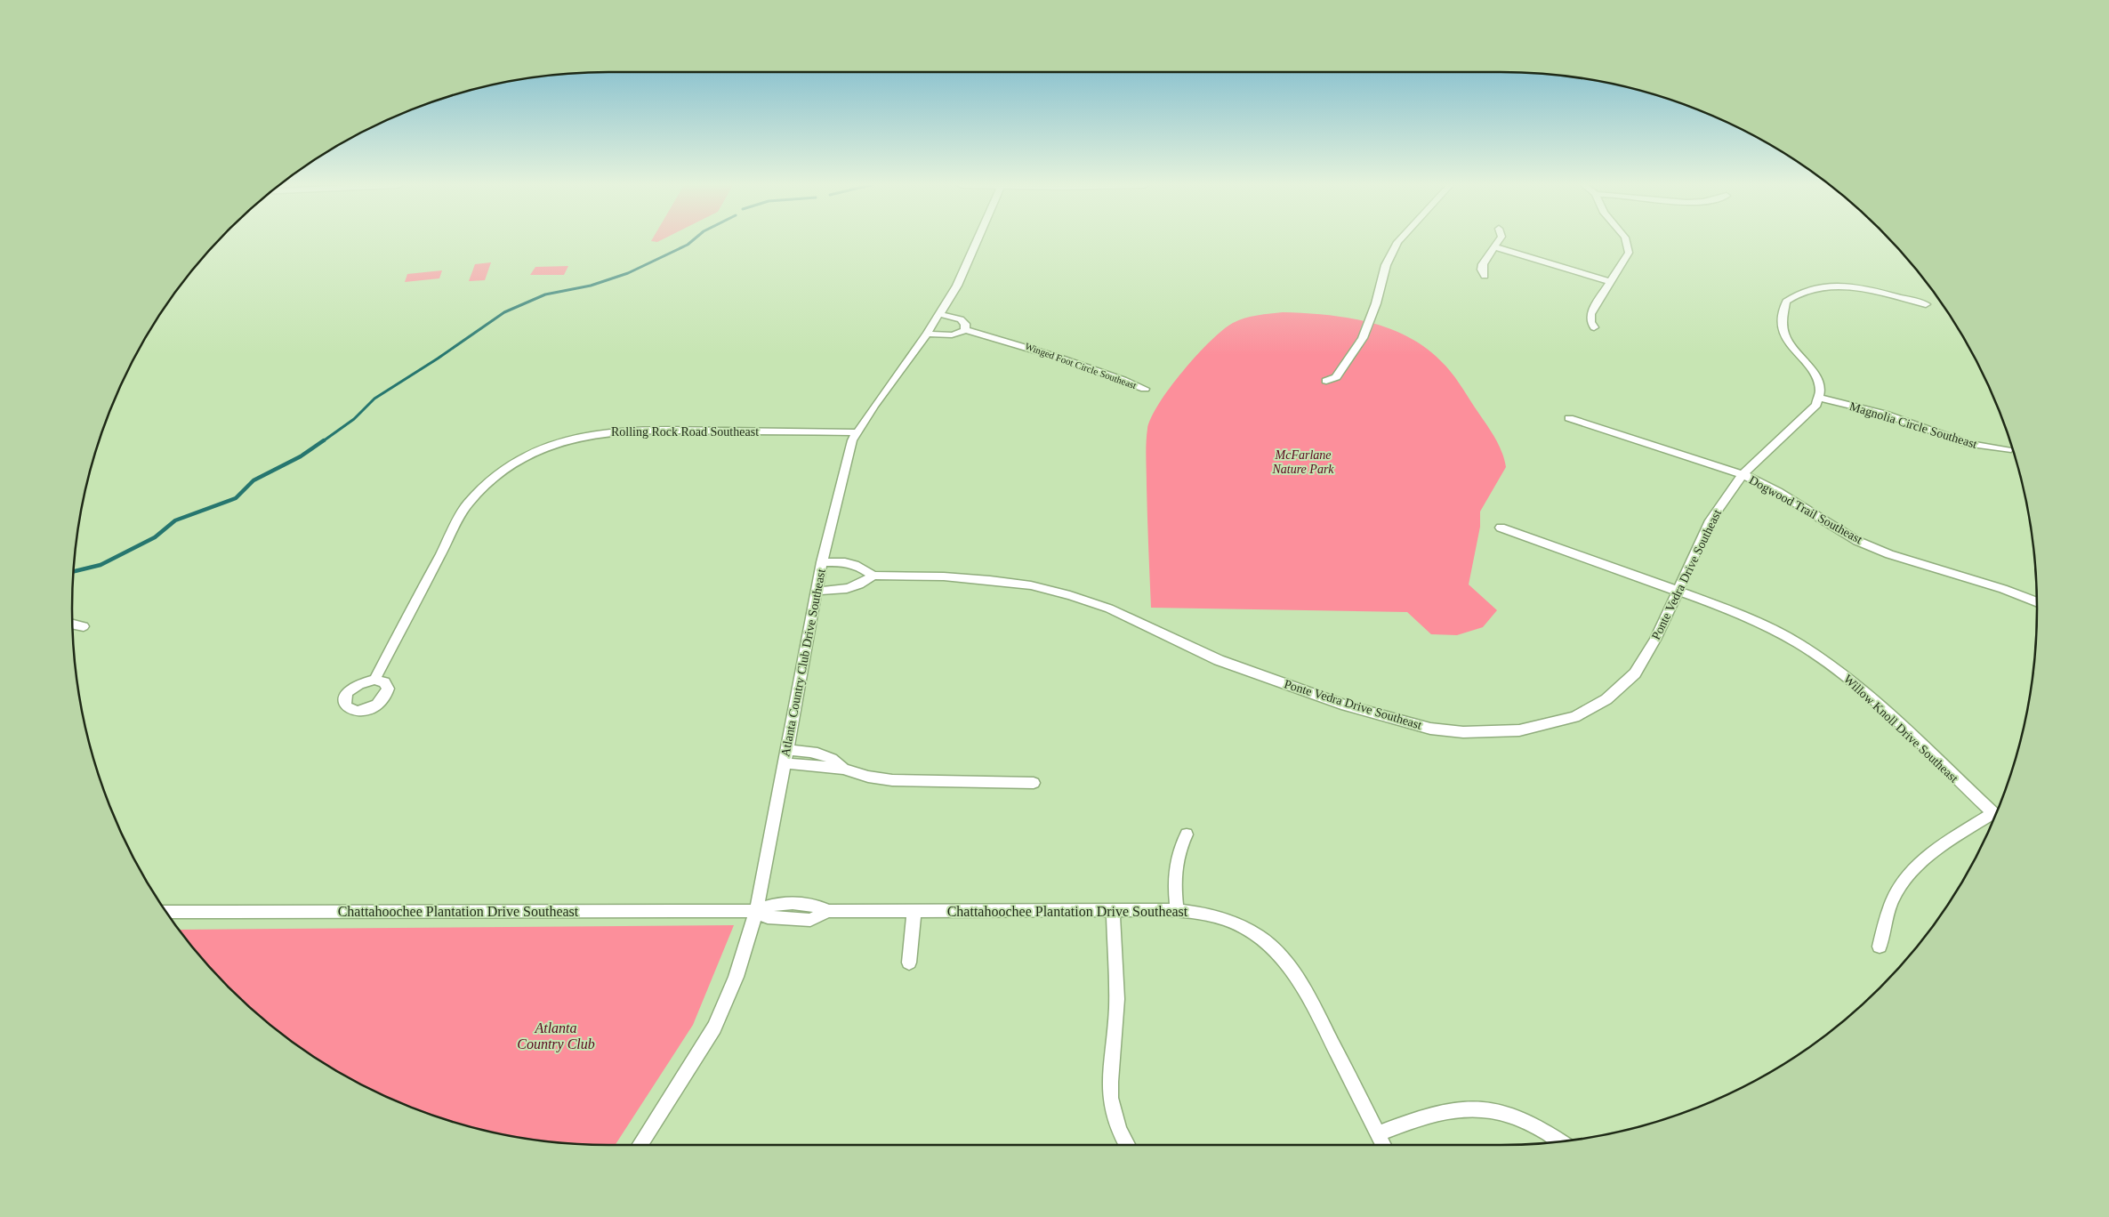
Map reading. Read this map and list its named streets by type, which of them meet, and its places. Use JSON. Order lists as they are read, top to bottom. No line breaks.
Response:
{"streets":{"street":["Winged Foot Circle Southeast","Magnolia Circle Southeast","Rolling Rock Road Southeast","Dogwood Trail Southeast","Ponte Vedra Drive Southeast","Atlanta Country Club Drive Southeast","Willow Knoll Drive Southeast","Chattahoochee Plantation Drive Southeast"]},"crossings":[["Winged Foot Circle Southeast","Atlanta Country Club Drive Southeast"],["Magnolia Circle Southeast","Ponte Vedra Drive Southeast"],["Rolling Rock Road Southeast","Atlanta Country Club Drive Southeast"],["Dogwood Trail Southeast","Ponte Vedra Drive Southeast"],["Ponte Vedra Drive Southeast","Atlanta Country Club Drive Southeast"],["Ponte Vedra Drive Southeast","Willow Knoll Drive Southeast"],["Atlanta Country Club Drive Southeast","Chattahoochee Plantation Drive Southeast"]],"parks":["McFarlane Nature Park","Atlanta Country Club"]}
